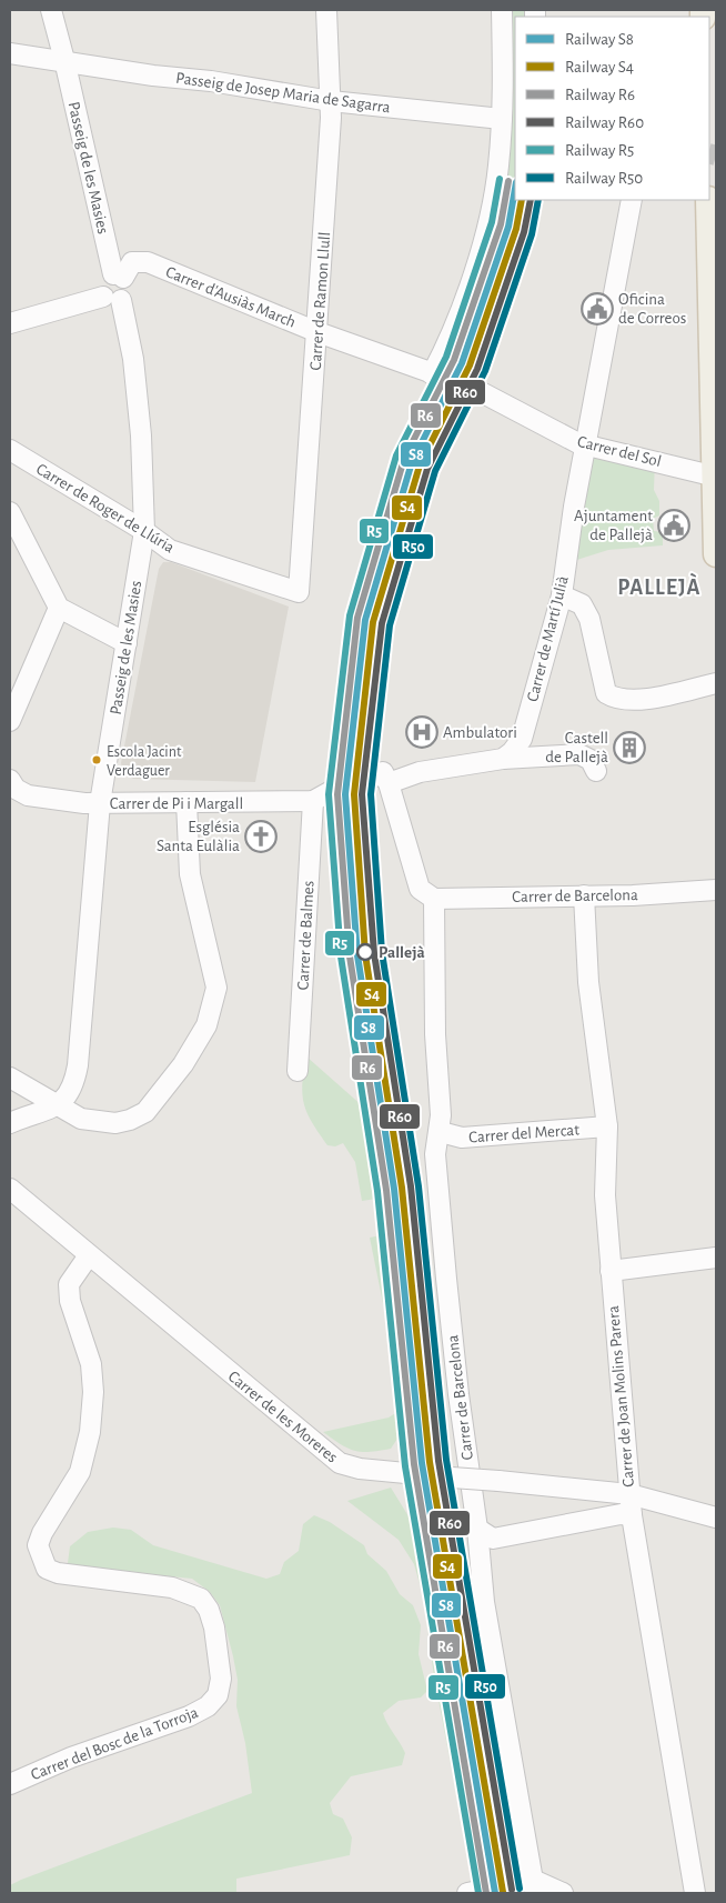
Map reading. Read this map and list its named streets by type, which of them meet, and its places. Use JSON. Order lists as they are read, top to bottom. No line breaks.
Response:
{"streets":{"street":["Passeig de Josep Maria de Sagarra","Passeig de les Masies","Carrer d'Ausiàs March","Carrer de Ramon Llull","Carrer del Sol","Carrer de Roger de Llúria","Carrer de Martí Julià","Carrer de Pi i Margall","Carrer de Barcelona","Carrer de Balmes","Carrer del Mercat","Carrer de Joan Molins Parera","Carrer de les Moreres","Carrer del Bosc de la Torroja"]},"crossings":[["Passeig de Josep Maria de Sagarra","Passeig de les Masies"],["Passeig de Josep Maria de Sagarra","Carrer de Ramon Llull"],["Passeig de les Masies","Carrer d'Ausiàs March"],["Passeig de les Masies","Carrer de Roger de Llúria"],["Passeig de les Masies","Carrer de Pi i Margall"],["Carrer d'Ausiàs March","Carrer de Ramon Llull"],["Carrer d'Ausiàs March","Carrer del Sol"],["Carrer de Ramon Llull","Carrer de Roger de Llúria"],["Carrer del Sol","Carrer de Martí Julià"],["Carrer de Pi i Margall","Carrer de Balmes"],["Carrer de Barcelona","Carrer del Mercat"],["Carrer de Barcelona","Carrer de Joan Molins Parera"],["Carrer del Mercat","Carrer de Joan Molins Parera"],["Carrer de Joan Molins Parera","Carrer de les Moreres"],["Carrer de les Moreres","Carrer del Bosc de la Torroja"]],"districts":["PALLEJÀ"],"places":{"public building":["Oficina de Correos","Ajuntament de Pallejà"],"hospital":["Ambulatori"],"building":["Castell de Pallejà"],"other":["Escola Jacint Verdaguer","Pallejà"],"church":["Església Santa Eulàlia"]},"lines":["rail line R5","rail line R6","rail line S8","rail line S4","rail line R60","rail line R50"],"legend":["Railway S8","Railway S4","Railway R6","Railway R60","Railway R5","Railway R50"]}
